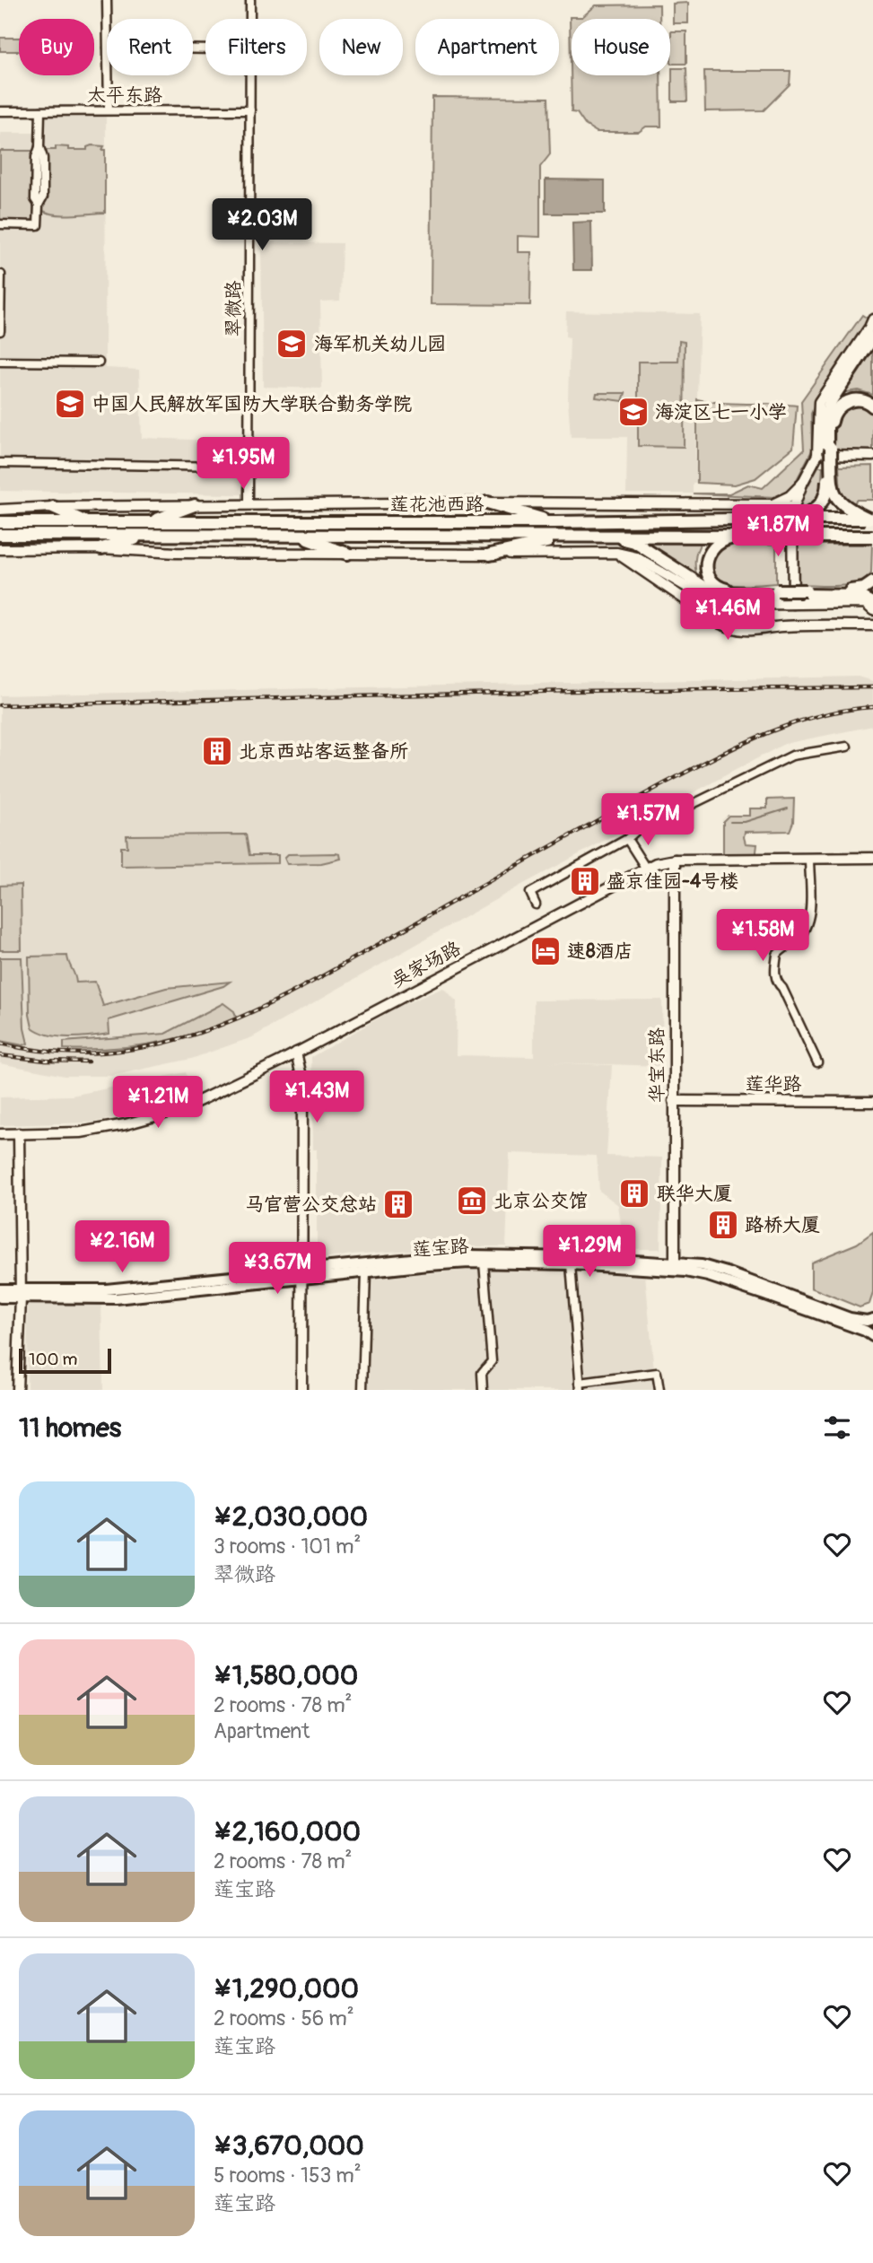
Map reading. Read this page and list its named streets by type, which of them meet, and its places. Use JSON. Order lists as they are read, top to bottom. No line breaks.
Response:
{"streets":{"highway":["莲花池西路"],"main road":["莲宝路"],"street":["太平东路","翠微路","吴家场路","华宝东路","莲华路"]},"crossings":[["太平东路","翠微路"],["翠微路","莲花池西路"],["吴家场路","华宝东路"],["华宝东路","莲华路"],["华宝东路","莲宝路"]],"places":{"school or university":["海军机关幼儿园","中国人民解放军国防大学联合勤务学院","海淀区七一小学"],"building":["北京西站客运整备所","盛京佳园-4号楼","联华大厦","马官营公交总站","路桥大厦"],"hotel":["速8酒店"],"museum":["北京公交馆"]},"scale_bar":"100 m","page":{"chip":["Buy","Rent","Filters","New","Apartment","House"],"price":["¥2.03M","¥1.95M","¥1.87M","¥1.46M","¥1.57M","¥1.58M","¥1.43M","¥1.21M","¥2.16M","¥1.29M","¥3.67M"],"scale":"100 m","heading":"11 homes","list":[{"name":"¥2,030,000","note":"3 rooms · 101 m² · 翠微路"},{"name":"¥1,580,000","note":"2 rooms · 78 m² · Apartment"},{"name":"¥2,160,000","note":"2 rooms · 78 m² · 莲宝路"},{"name":"¥1,290,000","note":"2 rooms · 56 m² · 莲宝路"},{"name":"¥3,670,000","note":"5 rooms · 153 m² · 莲宝路"}]}}
